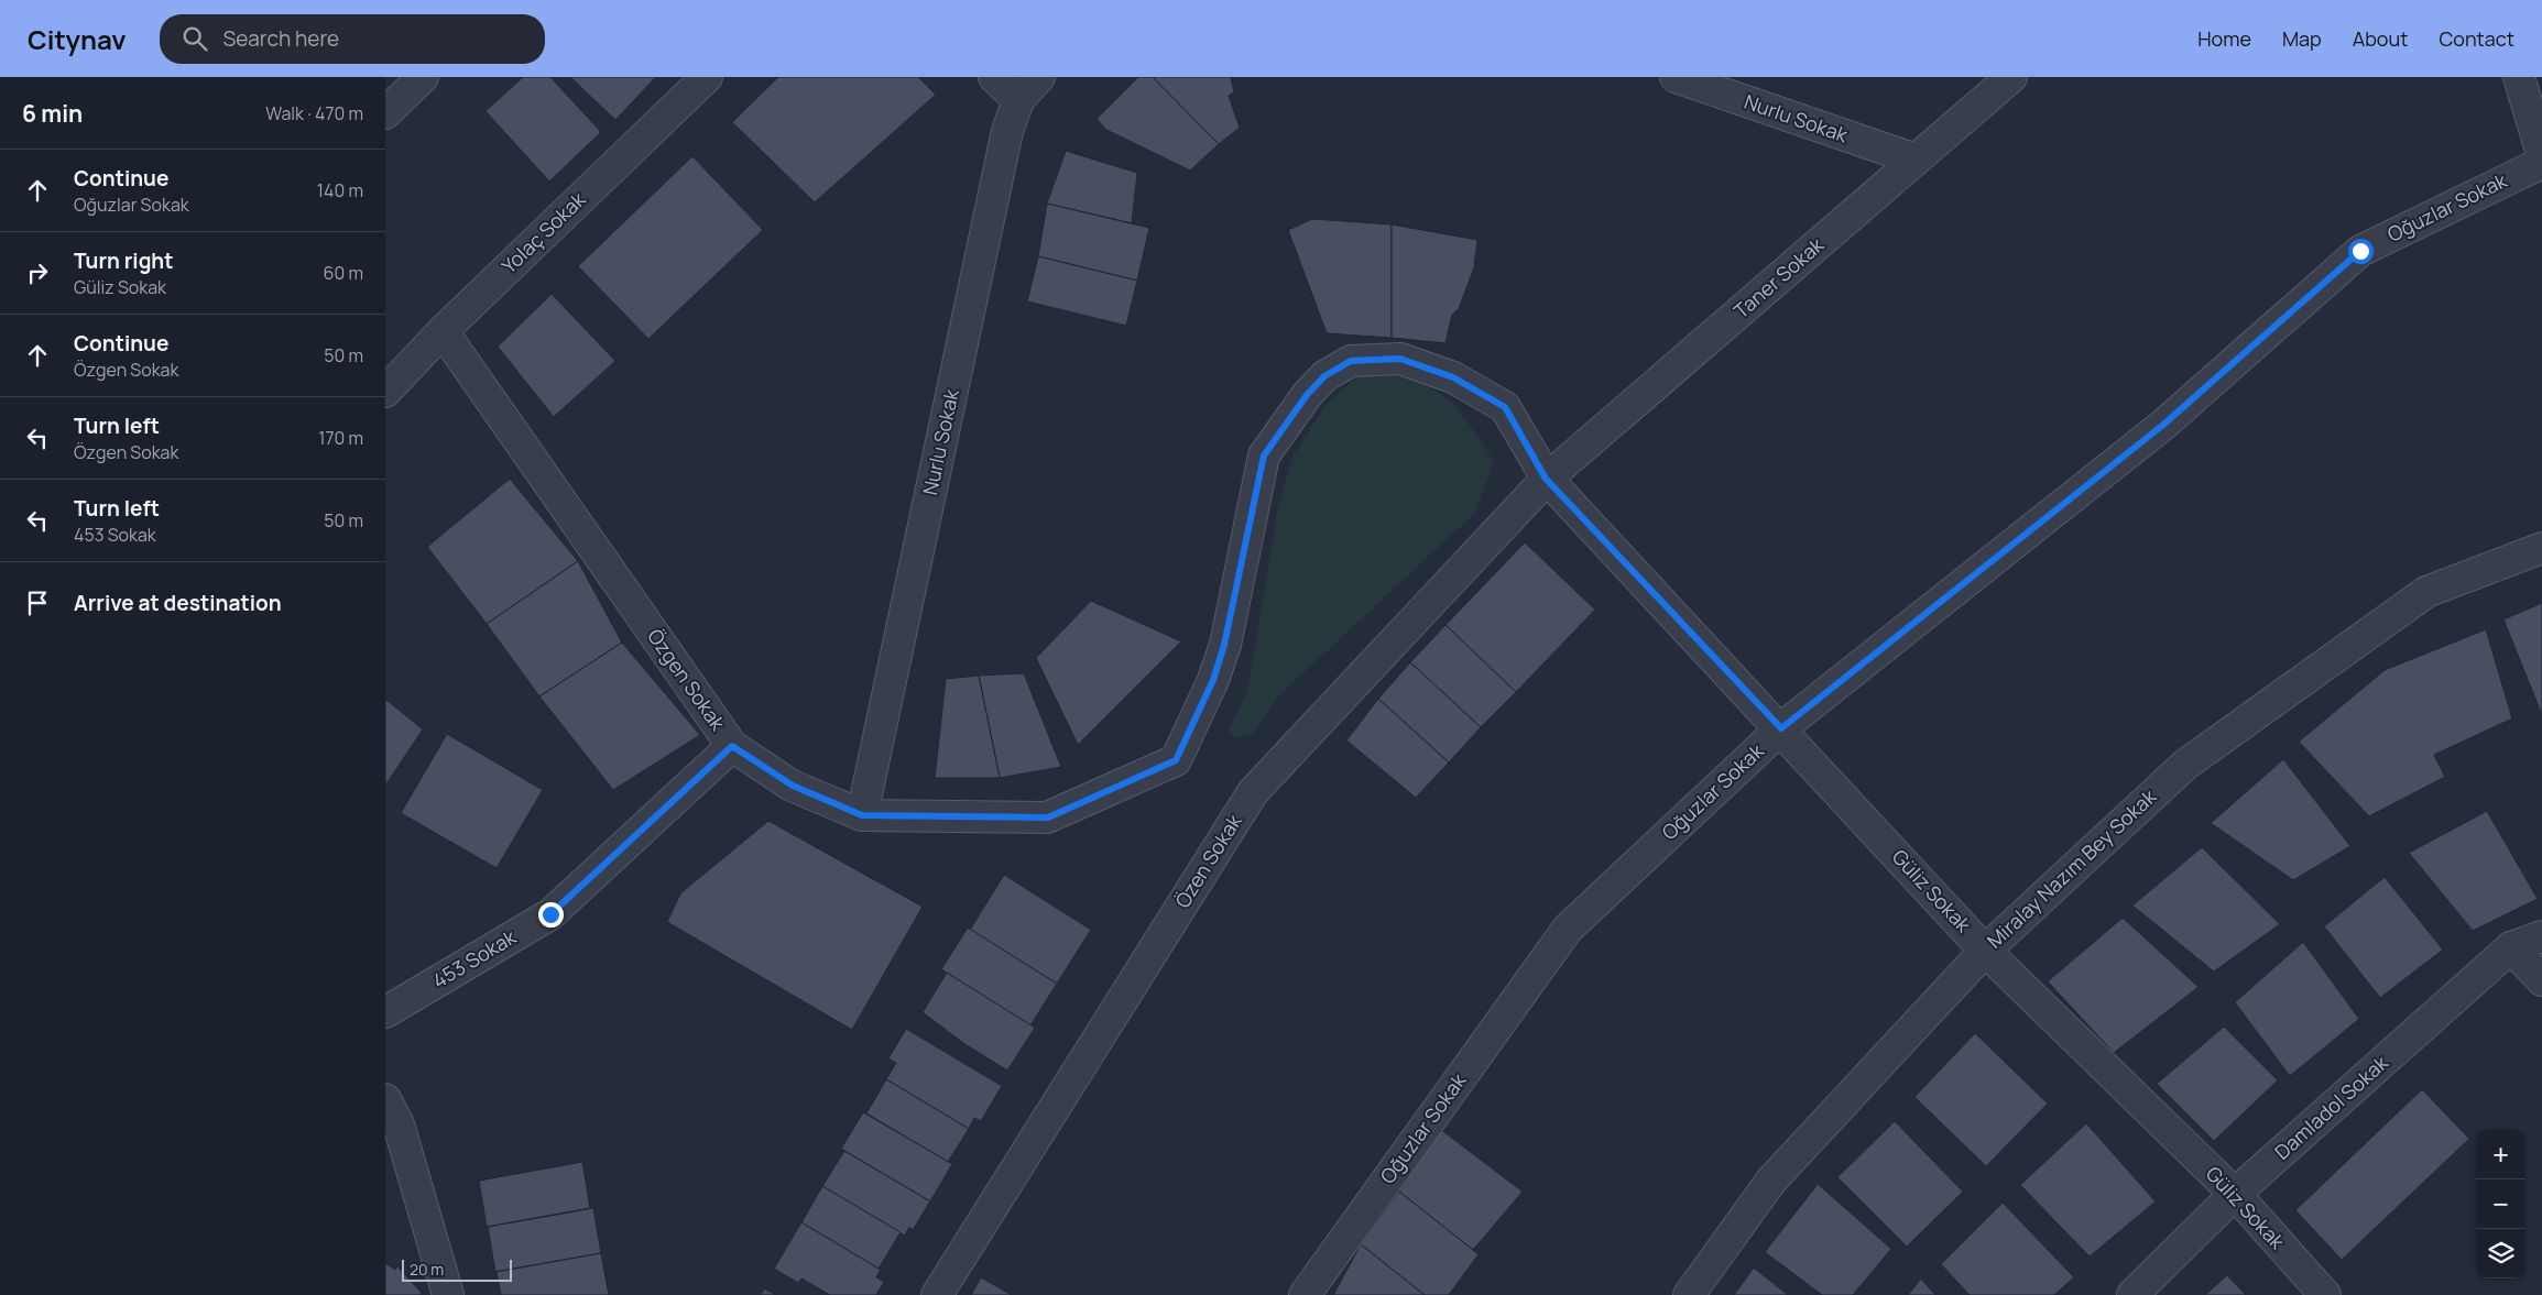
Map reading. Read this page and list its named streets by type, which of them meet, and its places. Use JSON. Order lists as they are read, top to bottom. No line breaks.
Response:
{"streets":{"street":["Nurlu Sokak","Oğuzlar Sokak","Yolaç Sokak","Taner Sokak","Özgen Sokak","Özen Sokak","Miralay Nazım Bey Sokak","Güliz Sokak","453 Sokak","Damladol Sokak"]},"crossings":[["Nurlu Sokak","Taner Sokak"],["Nurlu Sokak","Özgen Sokak"],["Oğuzlar Sokak","Güliz Sokak"],["Yolaç Sokak","Özgen Sokak"],["Taner Sokak","Özgen Sokak"],["Taner Sokak","Özen Sokak"],["Taner Sokak","Güliz Sokak"],["Özgen Sokak","Özen Sokak"],["Özgen Sokak","Güliz Sokak"],["Özgen Sokak","453 Sokak"],["Özen Sokak","Güliz Sokak"],["Miralay Nazım Bey Sokak","Güliz Sokak"],["Güliz Sokak","Damladol Sokak"]],"scale_bar":"20 m","page":{"header":"Citynav","search":"Search here","nav":["Home","Map","About","Contact"],"heading":["6 min","Walk · 470 m"],"list":[["Continue","Oğuzlar Sokak","140 m"],["Turn right","Güliz Sokak","60 m"],["Continue","Özgen Sokak","50 m"],["Turn left","Özgen Sokak","170 m"],["Turn left","453 Sokak","50 m"],"Arrive at destination"],"map_buttons":["+","−"],"scale":"20 m"}}
